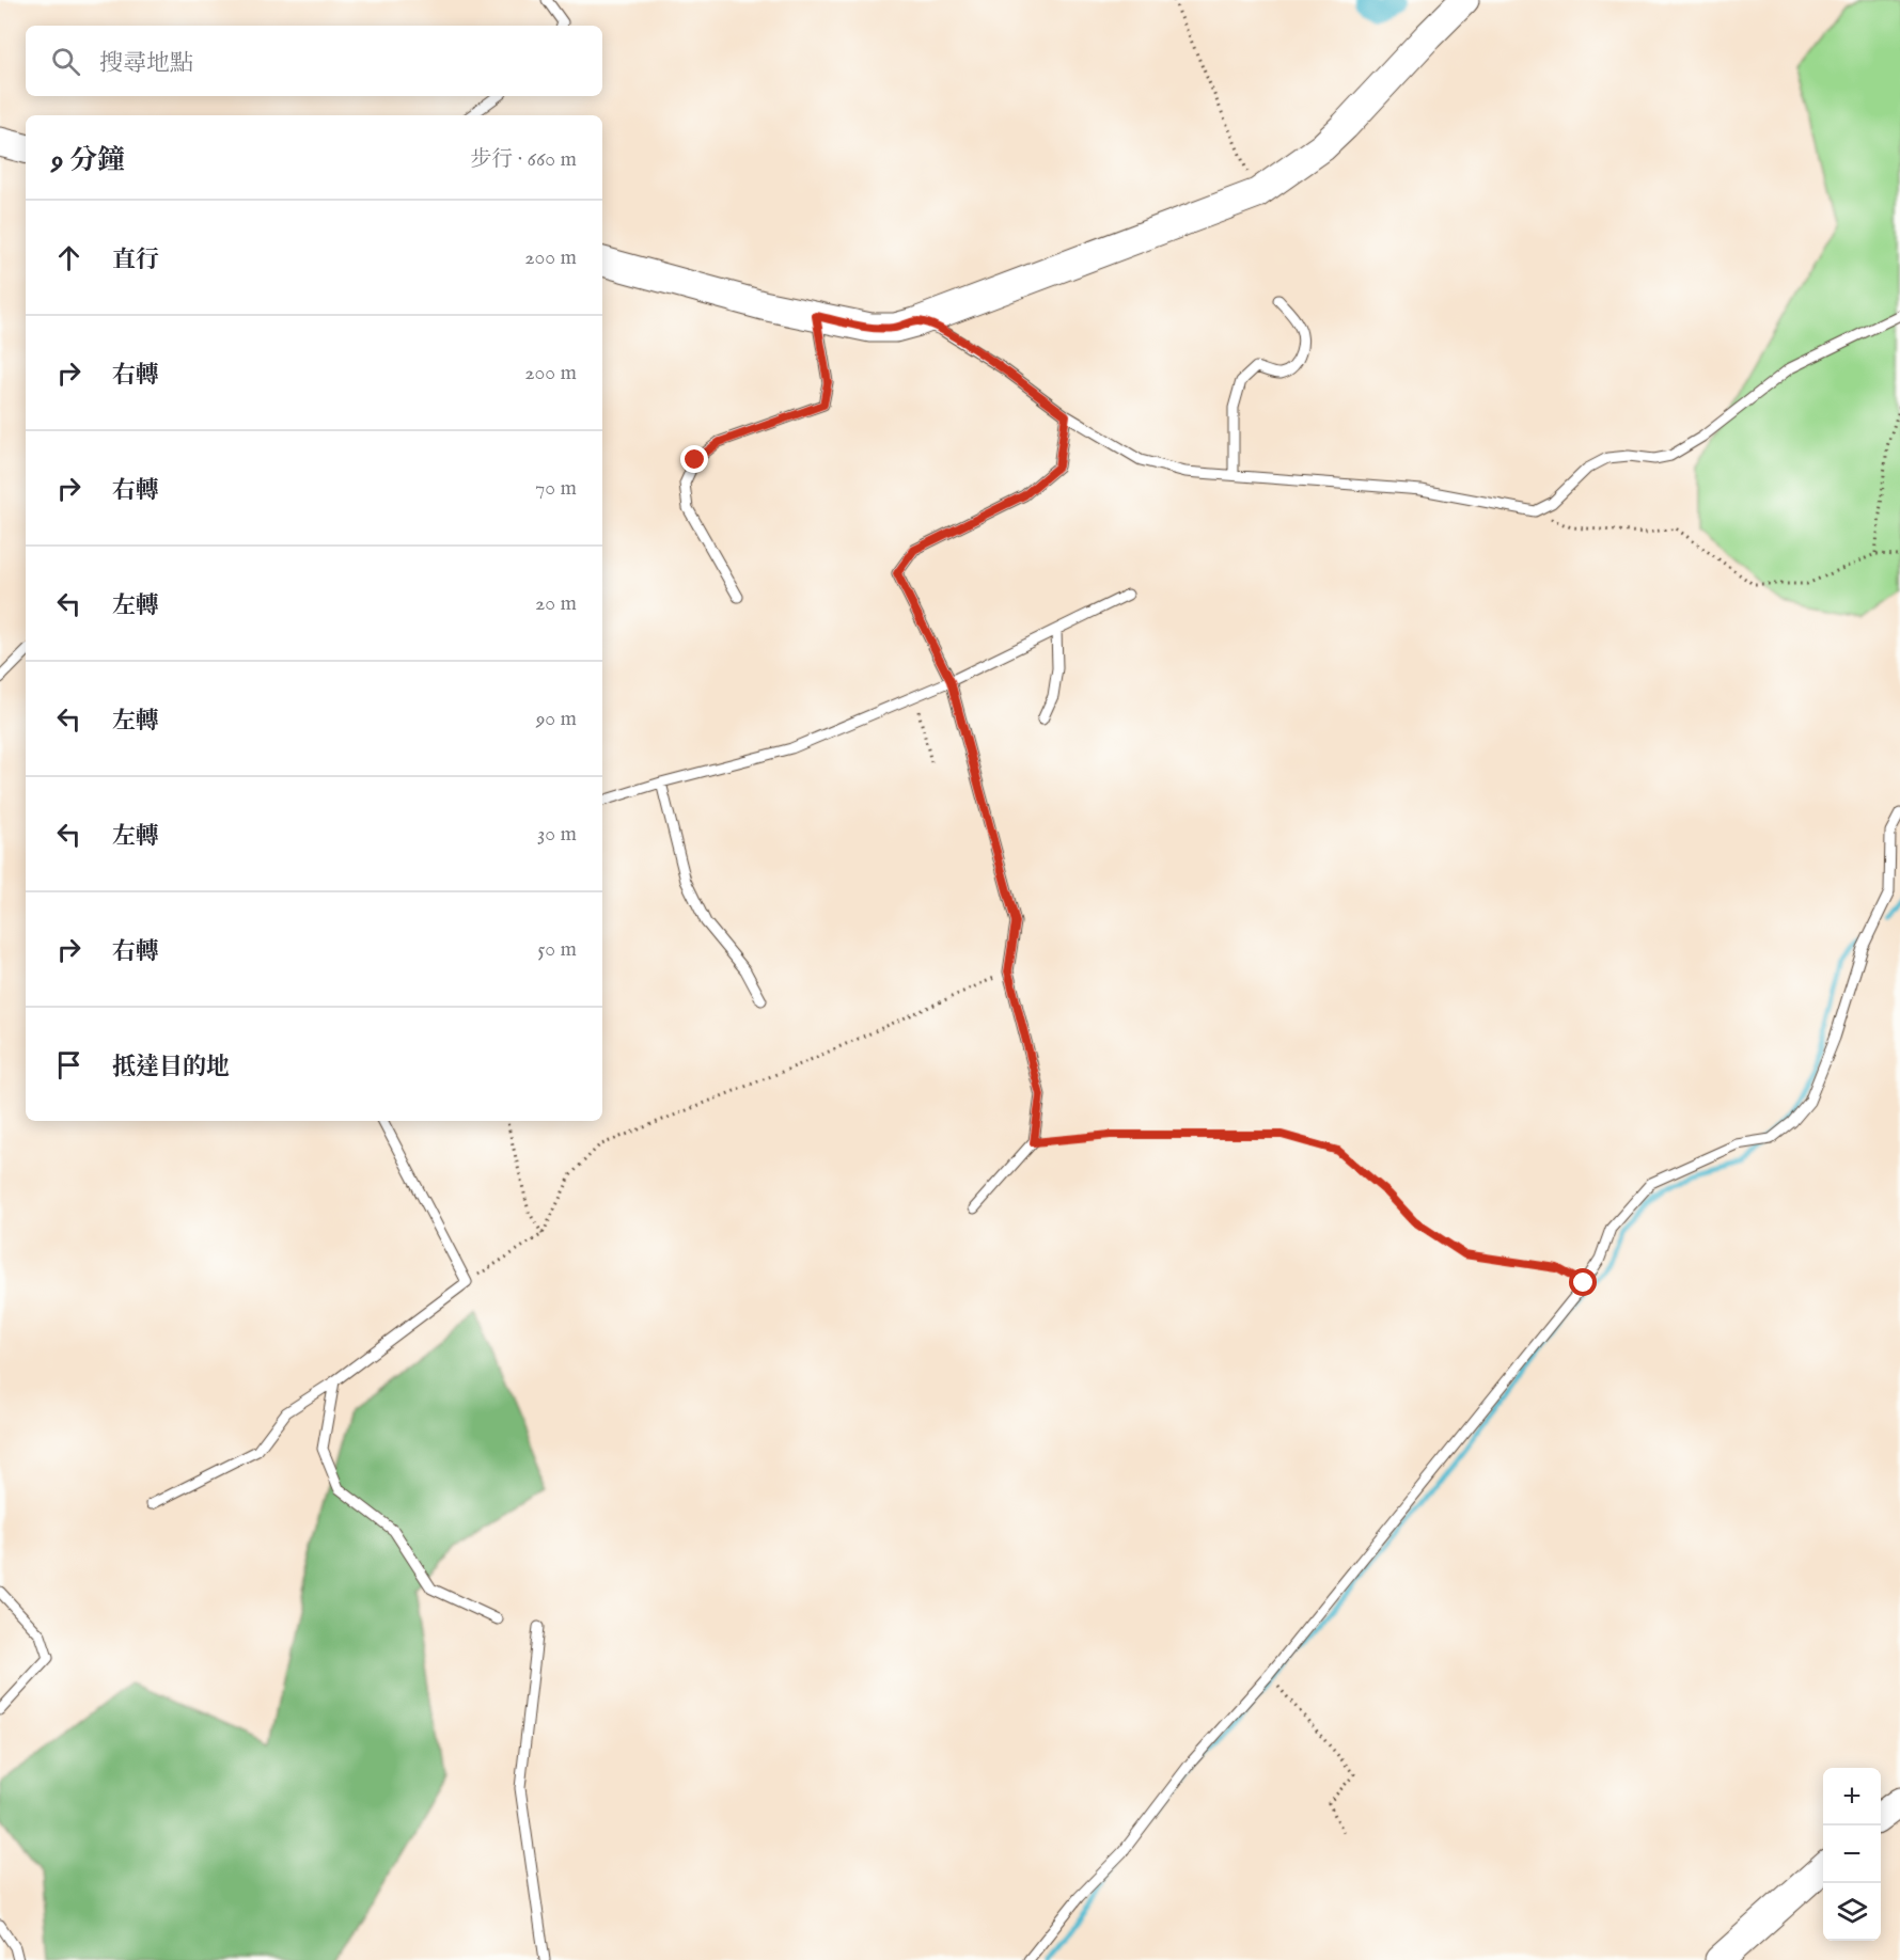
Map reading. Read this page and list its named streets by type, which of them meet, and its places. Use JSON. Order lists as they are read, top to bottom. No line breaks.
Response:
{"page":{"search":"搜尋地點","heading":["9 分鐘","步行 · 660 m"],"list":[["直行","200 m"],["右轉","200 m"],["右轉","70 m"],["左轉","20 m"],["左轉","90 m"],["左轉","30 m"],["右轉","50 m"],"抵達目的地"],"map_buttons":["+","−"]}}
